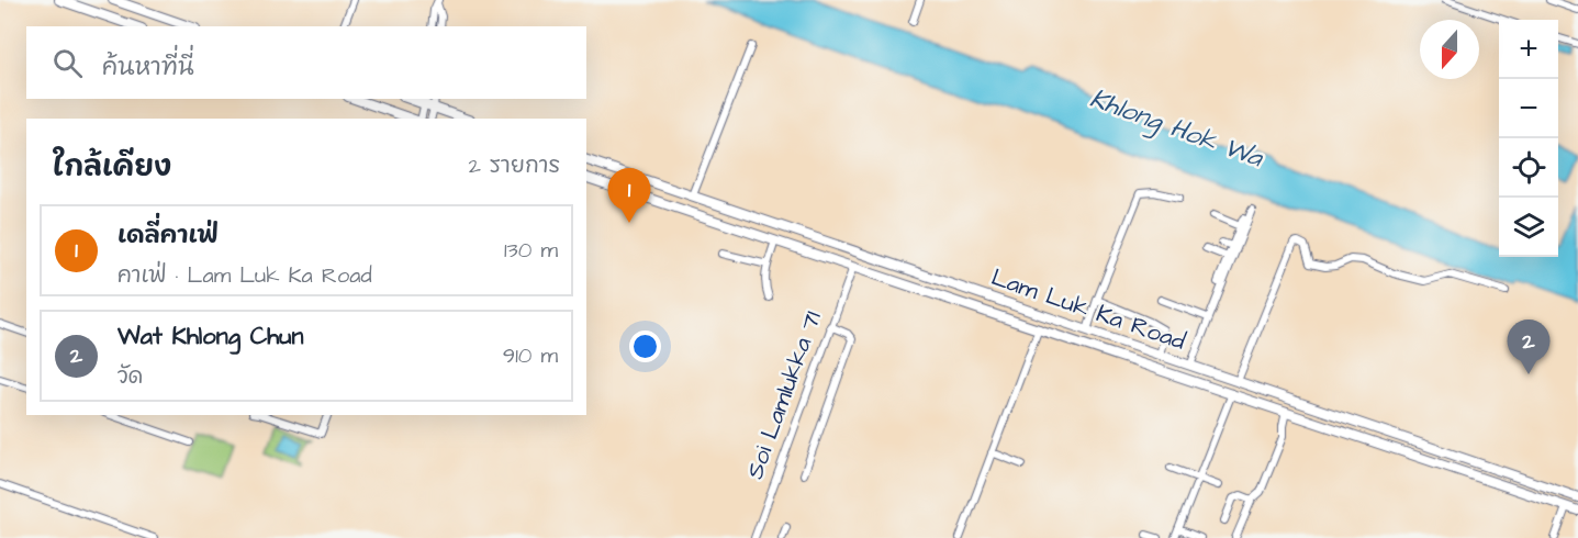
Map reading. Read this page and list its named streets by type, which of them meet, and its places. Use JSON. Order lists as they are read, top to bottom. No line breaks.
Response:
{"streets":{"main road":["Lam Luk Ka Road"],"street":["Soi Lamlukka 71"]},"crossings":[["Lam Luk Ka Road","Soi Lamlukka 71"]],"water":["Khlong Hok Wa"],"north":"bottom","page":{"map_buttons":["+","−"],"search":"ค้นหาที่นี่","heading":["ใกล้เคียง","2 รายการ"],"pins":["1","2"],"list":[{"mark":"1","name":"เดลี่คาเฟ่","note":"คาเฟ่ · Lam Luk Ka Road","value":"130 m"},{"mark":"2","name":"Wat Khlong Chun","note":"วัด","value":"910 m"}]}}
